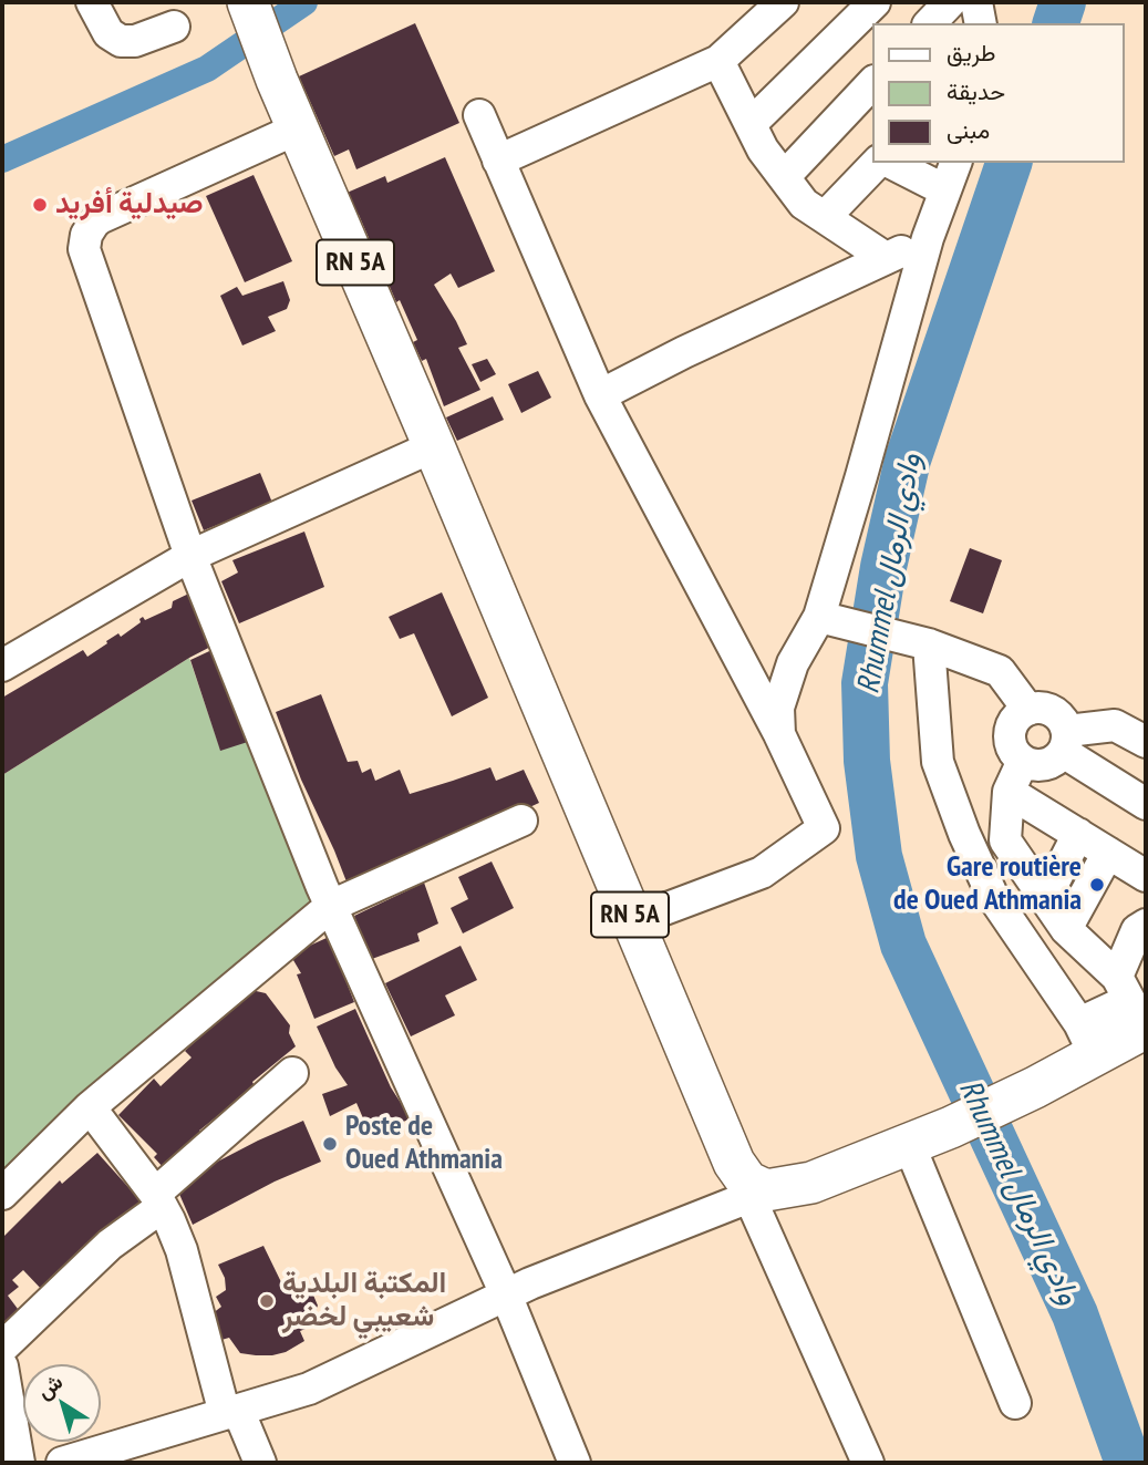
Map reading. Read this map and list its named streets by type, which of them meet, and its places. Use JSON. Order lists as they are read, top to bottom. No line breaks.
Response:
{"streets":{"main road":["RN 5A"]},"water":["Rhummel وادي الرمال"],"places":["صيدلية أفريد","Gare routière de Oued Athmania","Poste de Oued Athmania","المكتبة البلدية شعيبي لخضر"],"legend":["طريق","حديقة","مبنى"],"north":"top left"}
